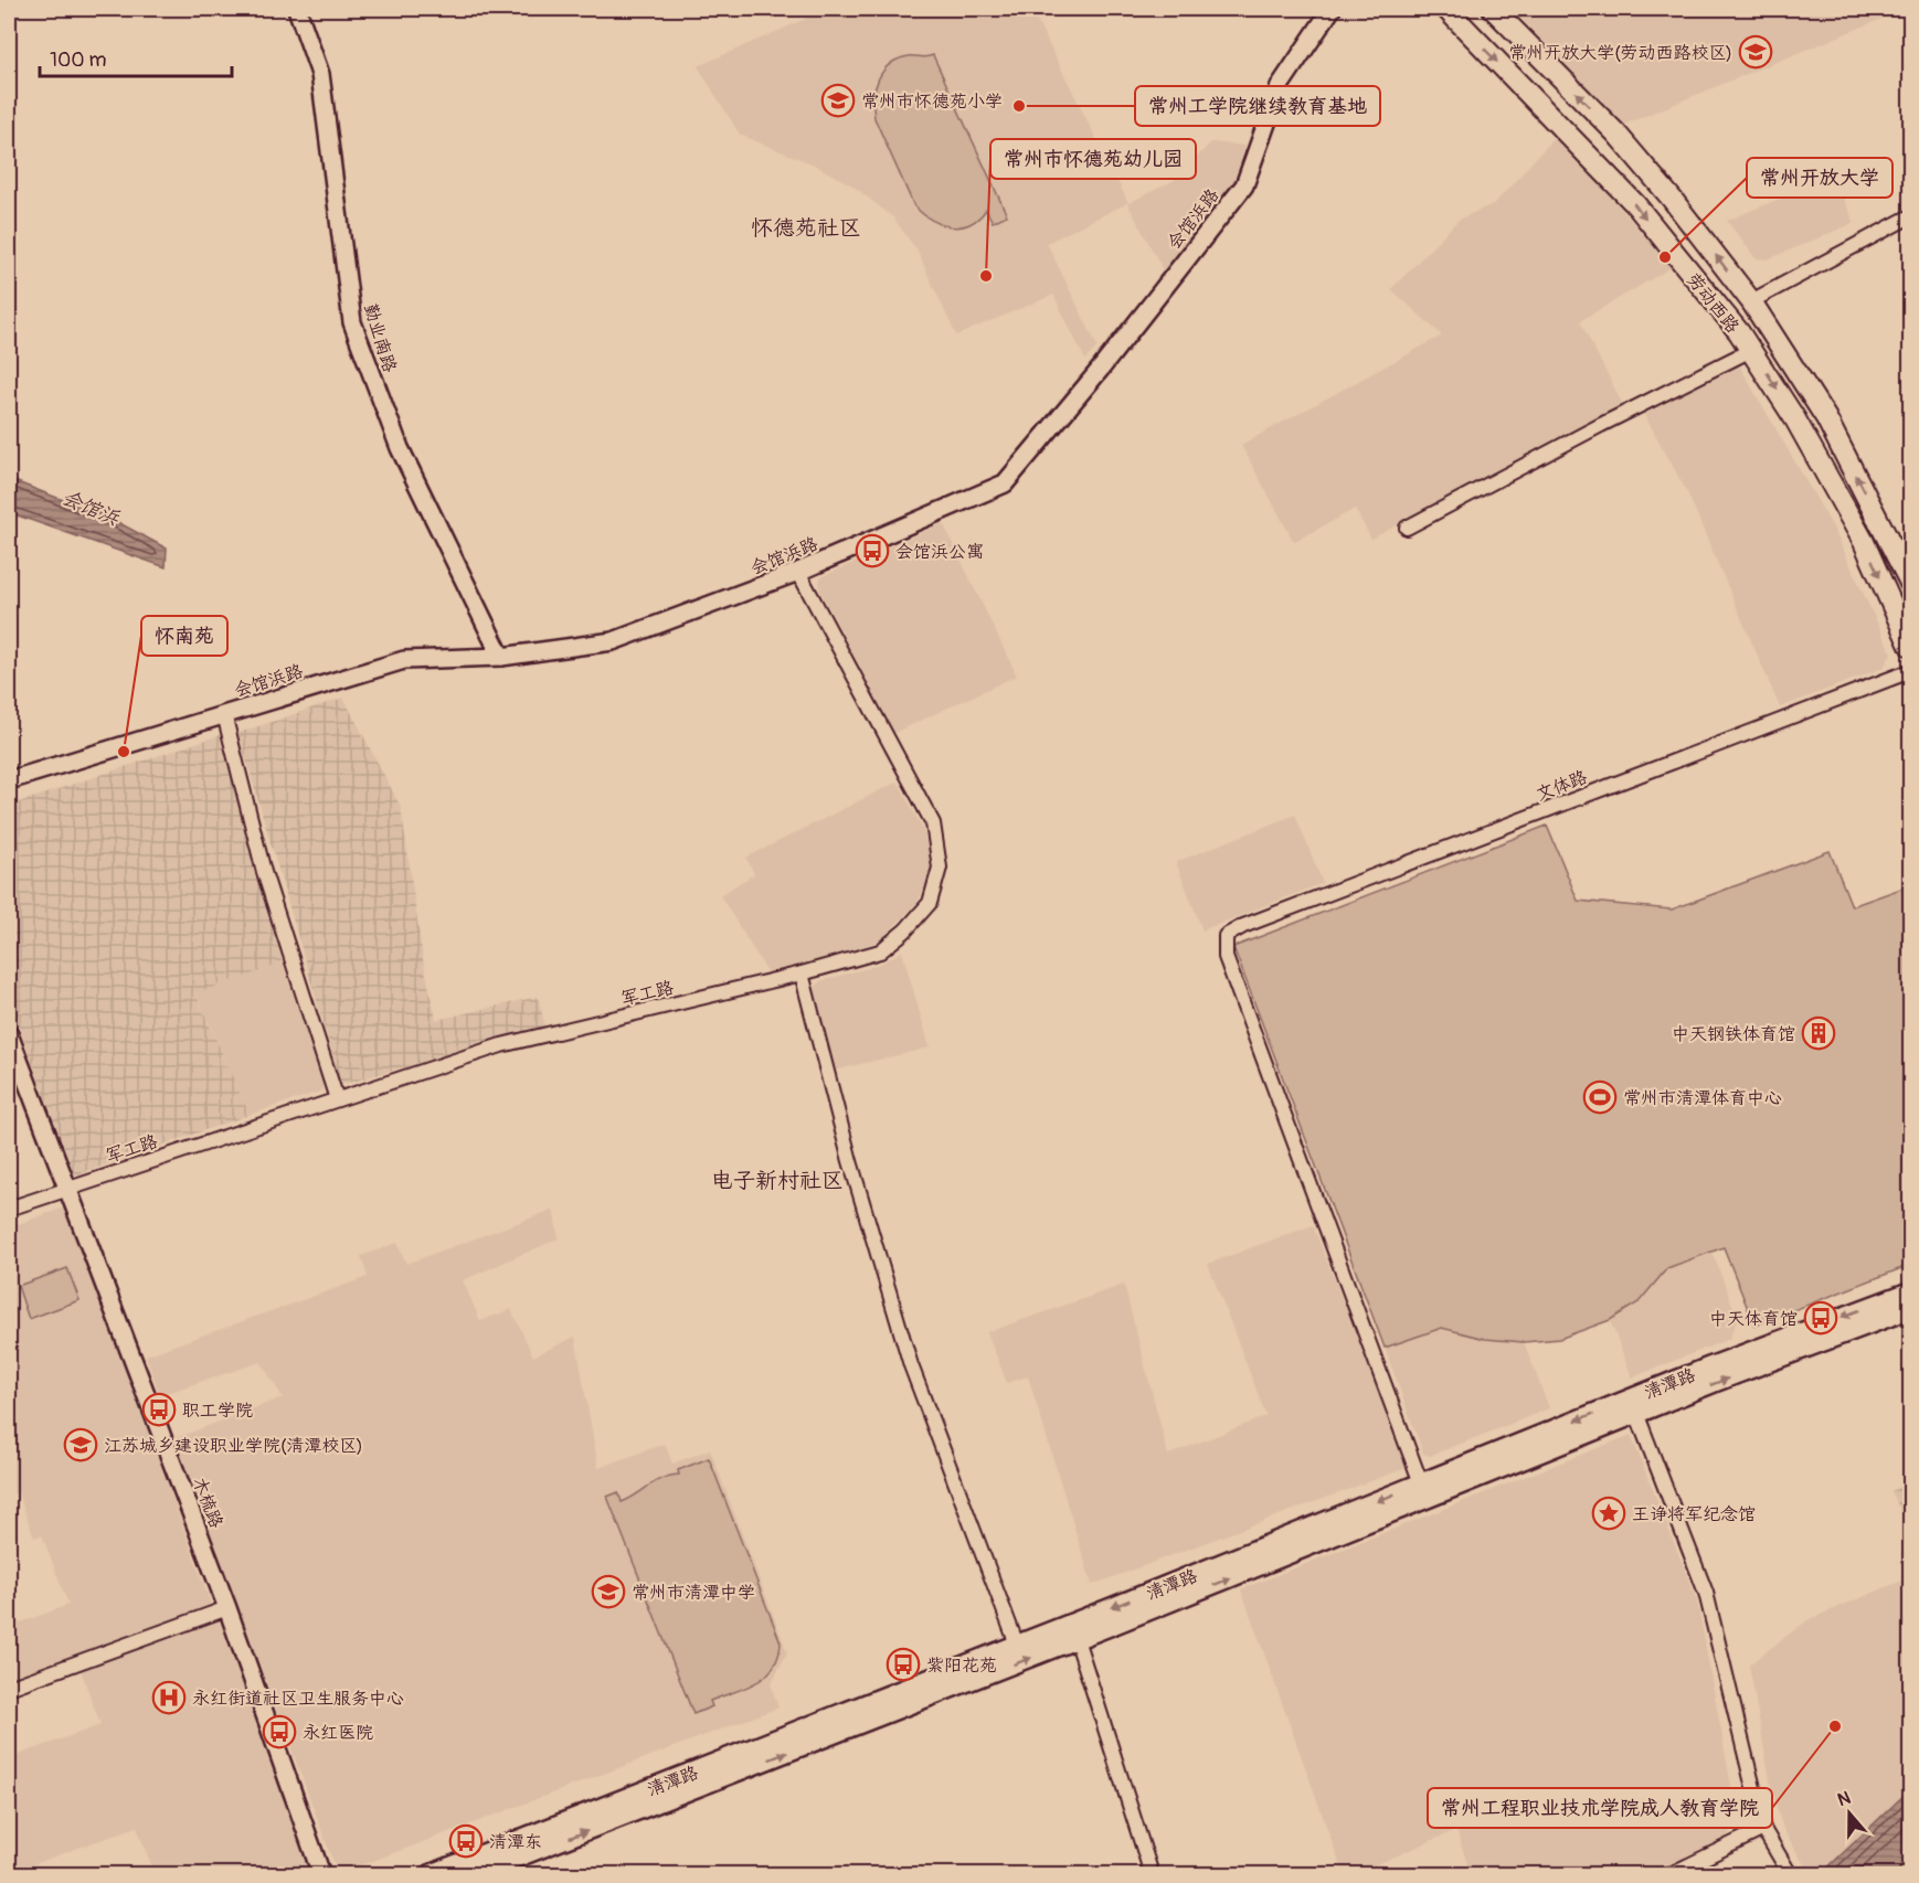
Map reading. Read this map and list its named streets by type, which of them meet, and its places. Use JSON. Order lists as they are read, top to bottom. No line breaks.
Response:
{"streets":{"main road":["劳动西路","清潭路"],"street":["会馆浜路","勤业南路","文体路","军工路","木梳路"]},"crossings":[["会馆浜路","勤业南路"],["会馆浜路","军工路"],["文体路","清潭路"],["军工路","木梳路"]],"districts":["怀德苑社区","电子新村社区"],"water":["会馆浜"],"places":{"school or university":["常州开放大学(劳动西路校区)","常州市怀德苑小学","江苏城乡建设职业学院(清潭校区)","常州市清潭中学"],"other":["常州工学院继续教育基地","常州开放大学","常州市怀德苑幼儿园","怀南苑","常州工程职业技术学院成人教育学院"],"bus stop":["会馆浜公寓","中天体育馆","职工学院","紫阳花苑","永红医院","清潭东"],"building":["中天钢铁体育馆"],"sports":["常州市清潭体育中心"],"place":["王诤将军纪念馆"],"hospital":["永红街道社区卫生服务中心"]},"scale_bar":"100 m","north":"top"}
